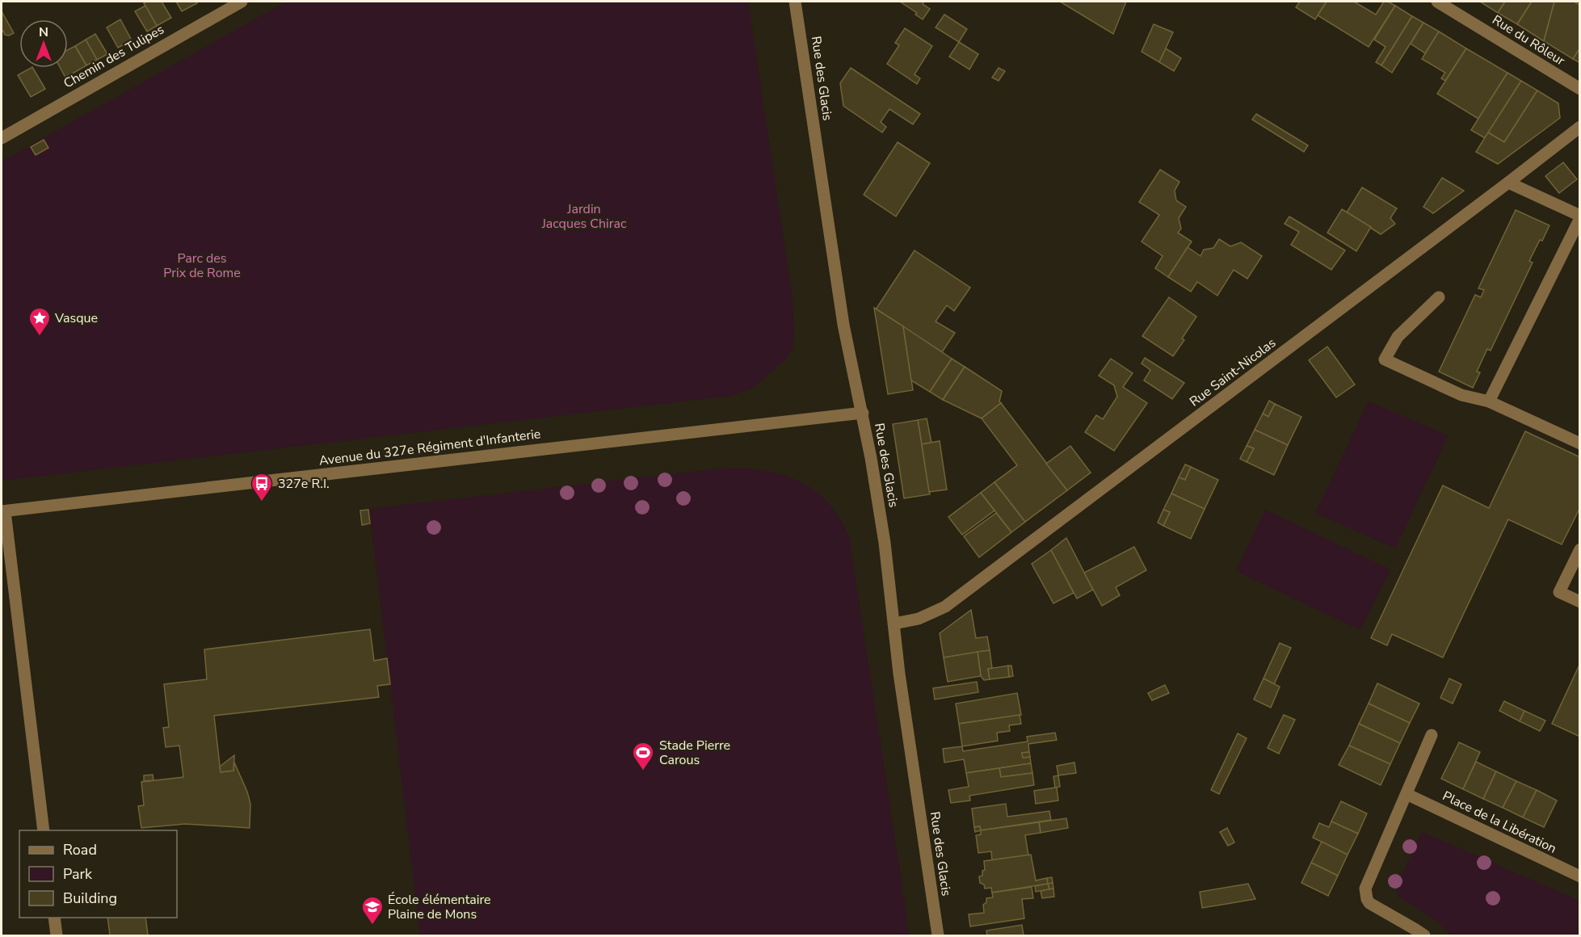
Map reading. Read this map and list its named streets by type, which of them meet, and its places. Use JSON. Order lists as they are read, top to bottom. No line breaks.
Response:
{"streets":{"street":["Rue du Rôleur","Chemin des Tulipes","Rue des Glacis","Rue Saint-Nicolas","Avenue du 327e Régiment d'Infanterie","Place de la Libération"]},"crossings":[["Rue des Glacis","Rue Saint-Nicolas"],["Rue des Glacis","Avenue du 327e Régiment d'Infanterie"]],"parks":["Jardin Jacques Chirac","Parc des Prix de Rome"],"places":{"place":["Vasque"],"bus stop":["327e R.I."],"sports":["Stade Pierre Carous"],"school or university":["École élémentaire Plaine de Mons"]},"legend":["Road","Park","Building"],"north":"top"}
